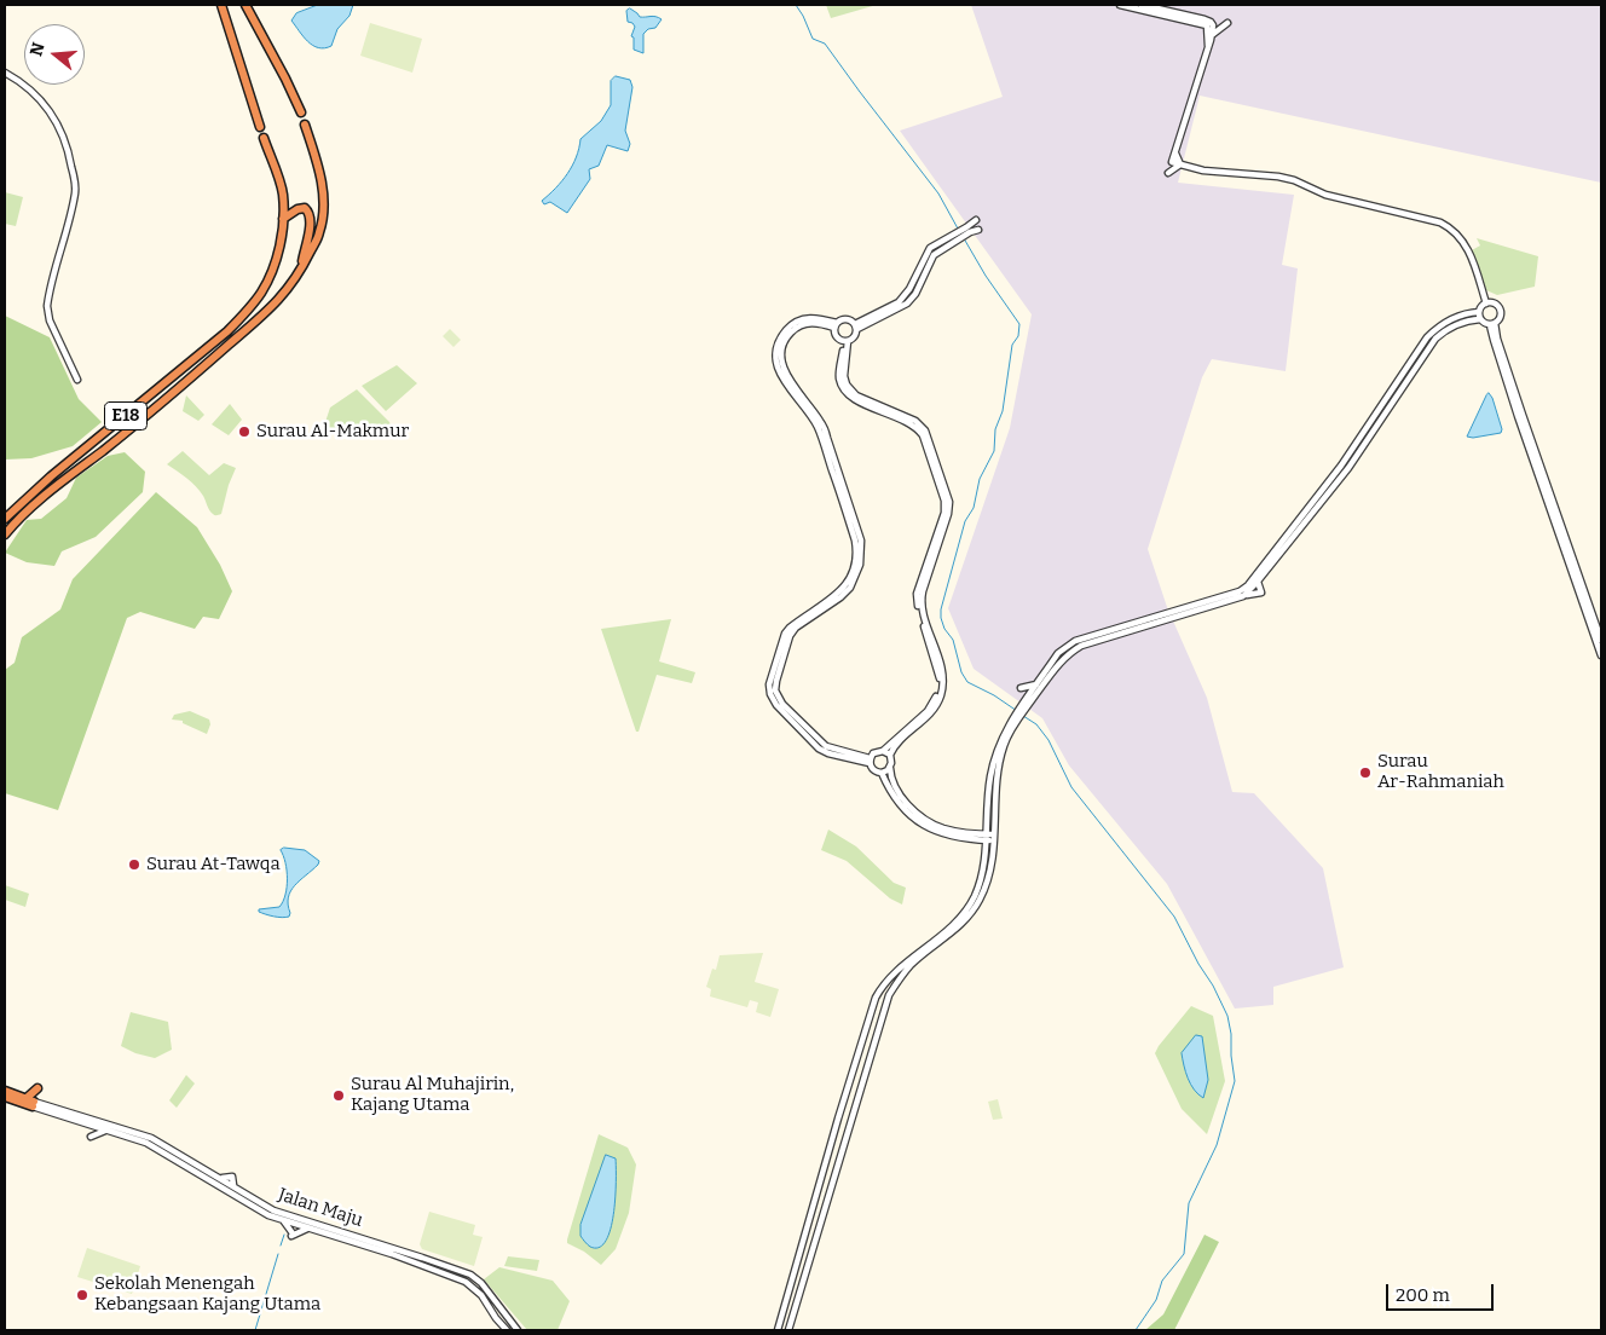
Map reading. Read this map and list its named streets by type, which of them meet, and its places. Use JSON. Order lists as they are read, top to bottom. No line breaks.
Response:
{"streets":{"highway":["E18"],"street":["Jalan Maju"]},"places":["Surau Al-Makmur","Surau Ar-Rahmaniah","Surau At-Tawqa","Surau Al Muhajirin, Kajang Utama","Sekolah Menengah Kebangsaan Kajang Utama"],"scale_bar":"200 m","north":"left"}
